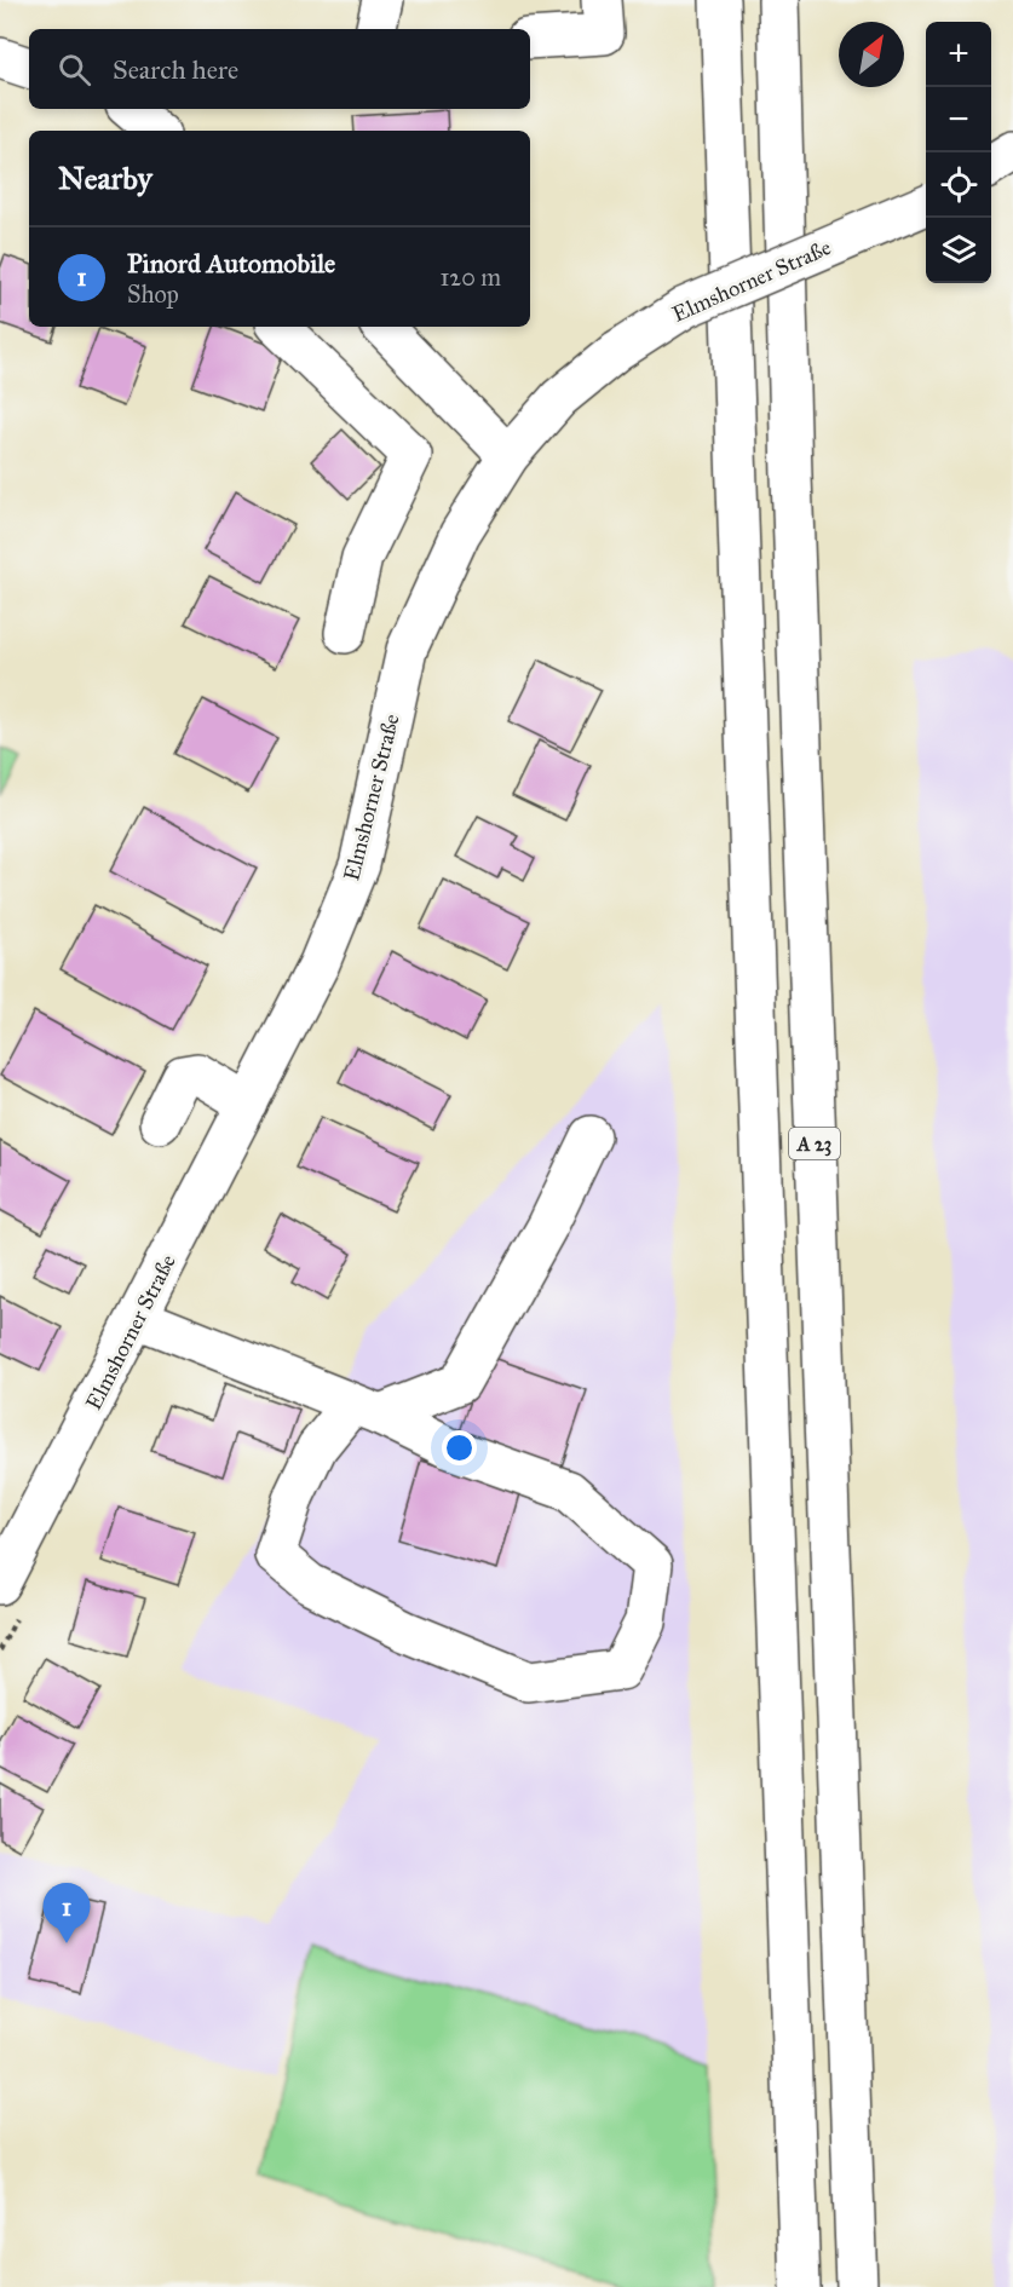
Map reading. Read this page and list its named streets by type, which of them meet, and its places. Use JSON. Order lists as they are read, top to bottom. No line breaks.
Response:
{"streets":{"main road":["Elmshorner Straße","A 23"]},"north":"top right","page":{"map_buttons":["+","−"],"search":"Search here","heading":"Nearby","list":[{"mark":"1","name":"Pinord Automobile","note":"Shop","value":"120 m"}],"pins":"1"}}
